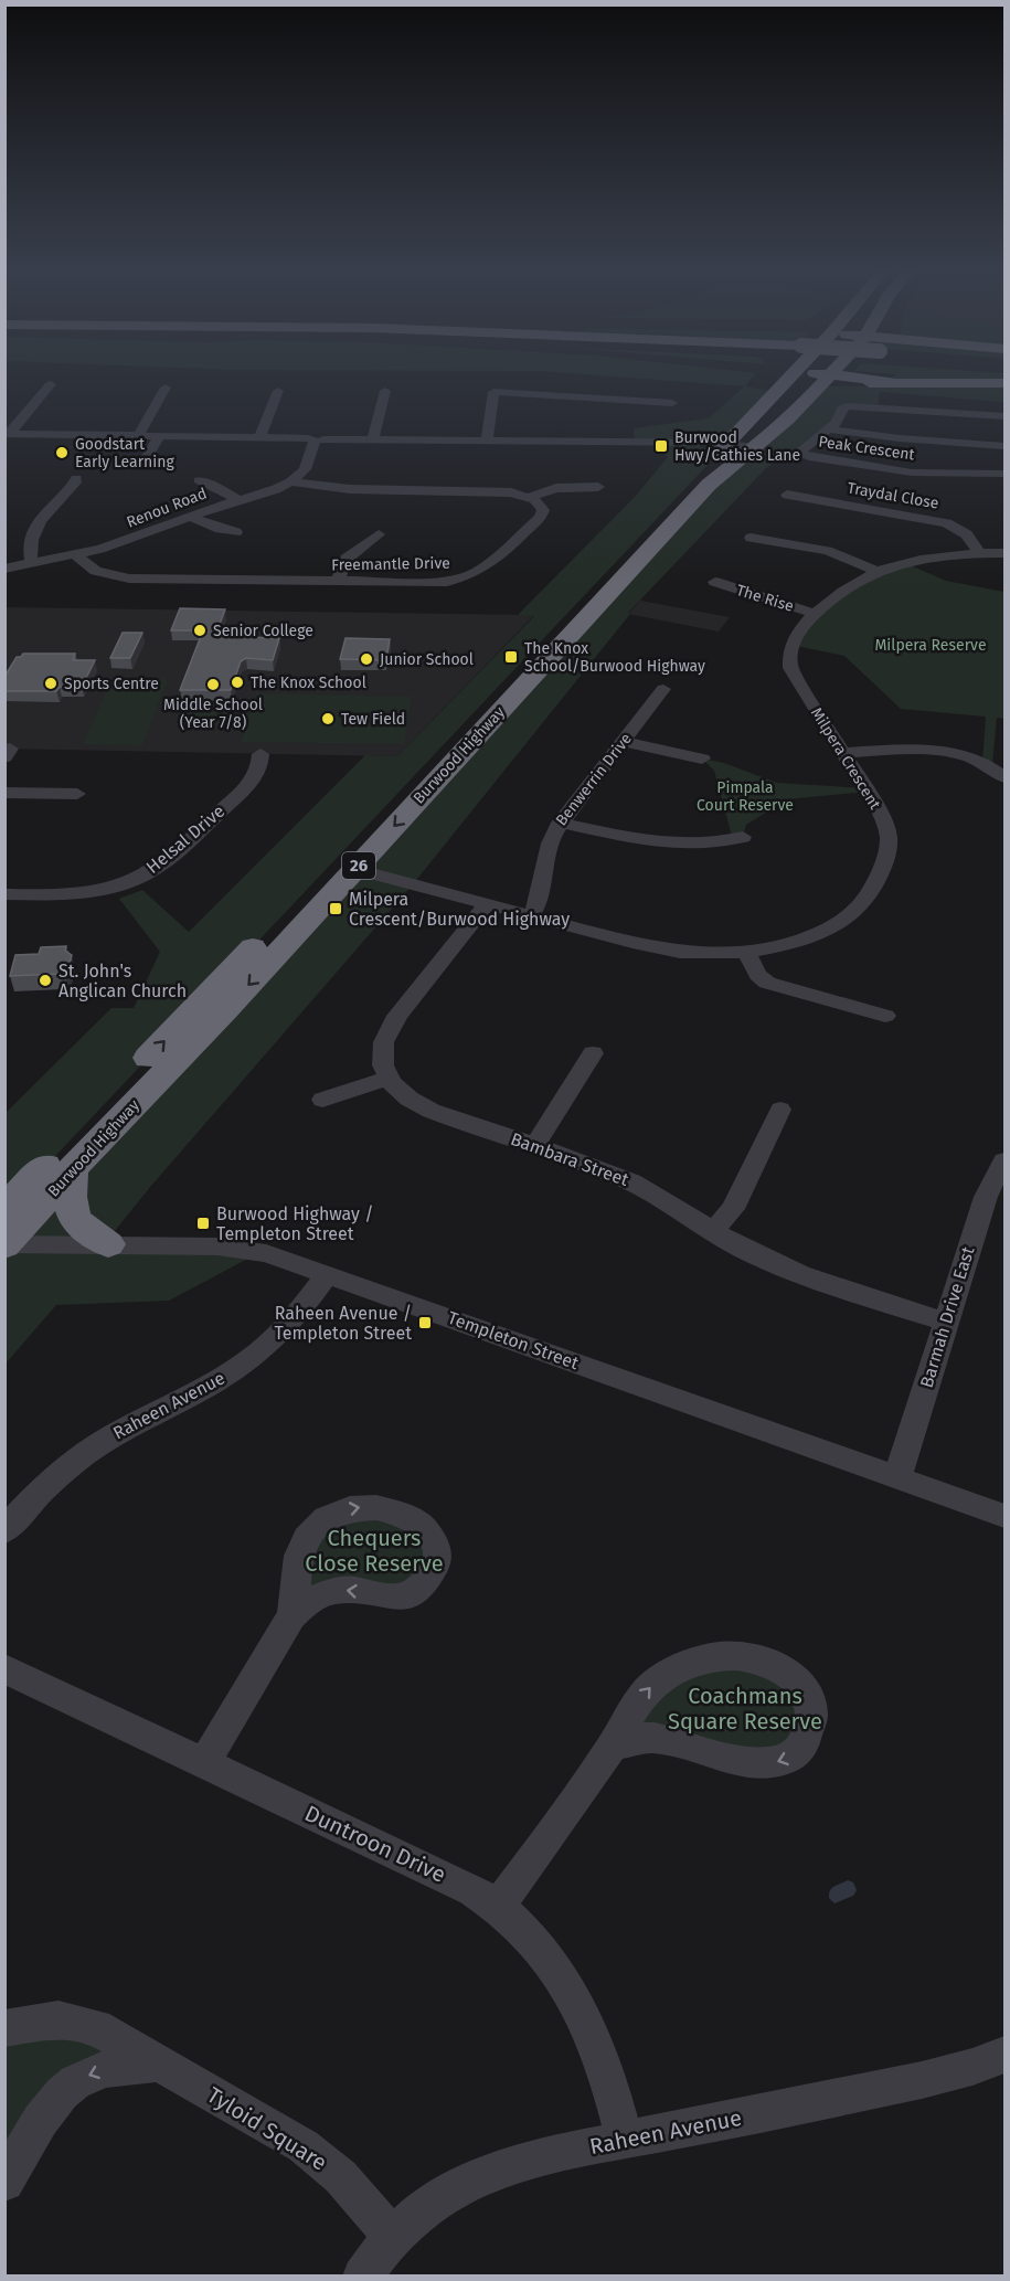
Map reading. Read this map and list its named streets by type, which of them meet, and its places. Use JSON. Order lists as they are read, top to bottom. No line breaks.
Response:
{"streets":{"highway":["Burwood Highway","26"],"street":["Peak Crescent","Traydal Close","Renou Road","Freemantle Drive","The Rise","Milpera Crescent","Benwerrin Drive","Helsal Drive","Bambara Street","Barmah Drive East","Templeton Street","Raheen Avenue","Duntroon Drive","Tyloid Square"]},"crossings":[["Traydal Close","Milpera Crescent"],["Renou Road","Freemantle Drive"],["The Rise","Milpera Crescent"],["Burwood Highway","Milpera Crescent"],["Burwood Highway","Templeton Street"],["Milpera Crescent","Benwerrin Drive"],["Bambara Street","Barmah Drive East"],["Barmah Drive East","Templeton Street"],["Templeton Street","Raheen Avenue"],["Raheen Avenue","Duntroon Drive"],["Raheen Avenue","Tyloid Square"]],"parks":["Milpera Reserve","Pimpala Court Reserve","Chequers Close Reserve","Coachmans Square Reserve"],"places":{"transit":["Burwood Hwy/Cathies Lane","The Knox School/Burwood Highway","Milpera Crescent/Burwood Highway","Burwood Highway / Templeton Street","Raheen Avenue / Templeton Street"],"other":["Goodstart Early Learning","Senior College","Junior School","The Knox School","Sports Centre","Middle School (Year 7/8)","Tew Field","St. John's Anglican Church"]}}
